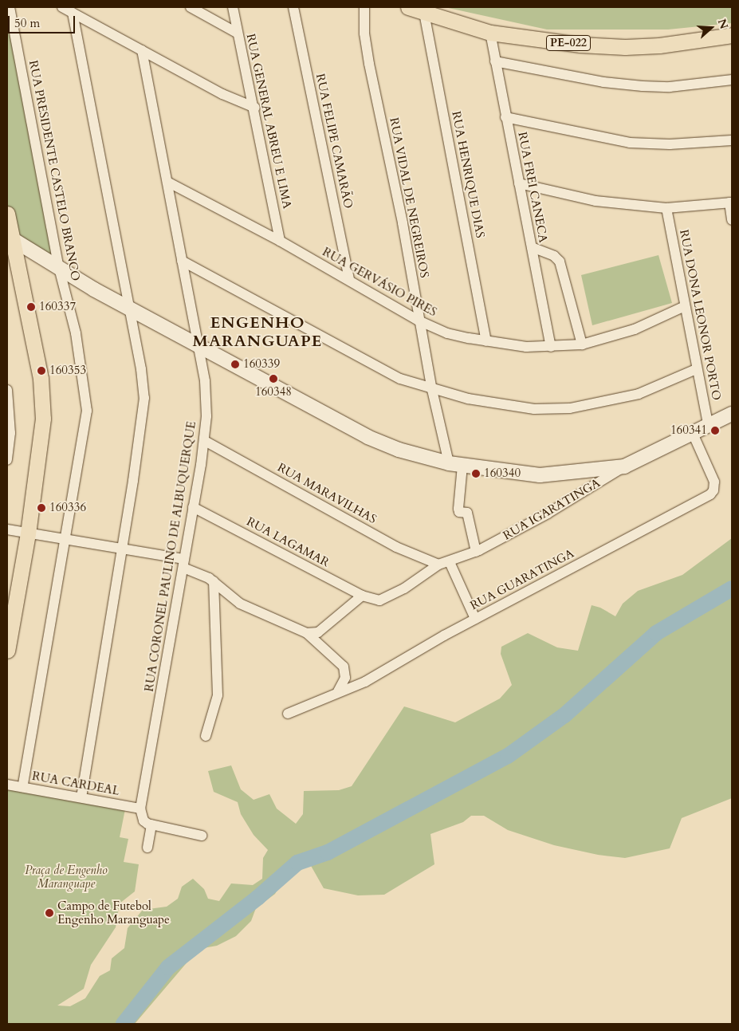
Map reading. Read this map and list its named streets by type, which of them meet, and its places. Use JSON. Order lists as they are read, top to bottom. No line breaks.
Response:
{"streets":{"main road":["PE-022"],"street":["RUA GENERAL ABREU E LIMA","RUA FELIPE CAMARÃO","RUA PRESIDENTE CASTELO BRANCO","RUA HENRIQUE DIAS","RUA FREI CANECA","RUA VIDAL DE NEGREIROS","RUA GERVÁSIO PIRES","RUA DONA LEONOR PORTO","RUA MARAVILHAS","RUA IGARATINGA","RUA LAGAMAR","RUA CORONEL PAULINO DE ALBUQUERQUE","RUA GUARATINGA","RUA CARDEAL"]},"crossings":[["PE-022","RUA HENRIQUE DIAS"],["PE-022","RUA FREI CANECA"],["RUA GENERAL ABREU E LIMA","RUA GERVÁSIO PIRES"],["RUA FELIPE CAMARÃO","RUA GERVÁSIO PIRES"],["RUA PRESIDENTE CASTELO BRANCO","RUA CARDEAL"],["RUA HENRIQUE DIAS","RUA GERVÁSIO PIRES"],["RUA FREI CANECA","RUA GERVÁSIO PIRES"],["RUA VIDAL DE NEGREIROS","RUA GERVÁSIO PIRES"],["RUA VIDAL DE NEGREIROS","RUA IGARATINGA"],["RUA GERVÁSIO PIRES","RUA DONA LEONOR PORTO"],["RUA GERVÁSIO PIRES","RUA CORONEL PAULINO DE ALBUQUERQUE"],["RUA DONA LEONOR PORTO","RUA IGARATINGA"],["RUA MARAVILHAS","RUA IGARATINGA"],["RUA MARAVILHAS","RUA CORONEL PAULINO DE ALBUQUERQUE"],["RUA IGARATINGA","RUA LAGAMAR"],["RUA IGARATINGA","RUA GUARATINGA"],["RUA LAGAMAR","RUA CORONEL PAULINO DE ALBUQUERQUE"],["RUA CORONEL PAULINO DE ALBUQUERQUE","RUA CARDEAL"]],"districts":["ENGENHO MARANGUAPE"],"parks":["Praça de Engenho Maranguape"],"places":["160337","160339","160353","160348","160341","160340","160336","Campo de Futebol Engenho Maranguape"],"scale_bar":"50 m","north":"right"}
